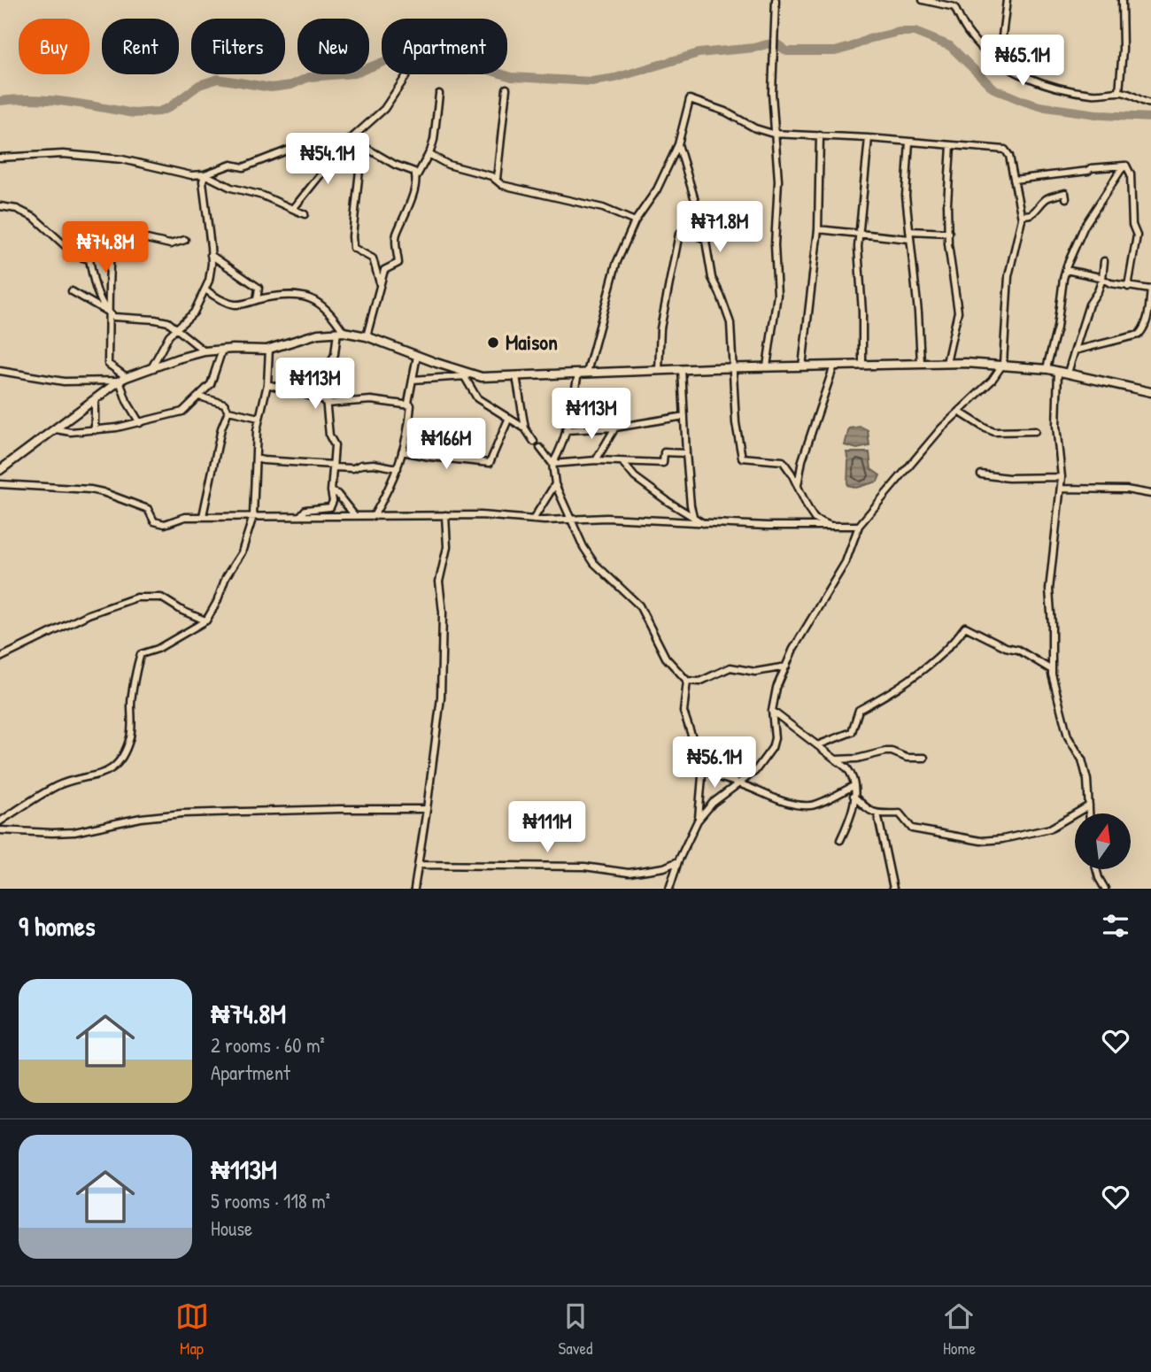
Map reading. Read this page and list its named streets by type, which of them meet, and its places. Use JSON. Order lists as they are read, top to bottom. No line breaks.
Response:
{"places":["Maison"],"north":"top","page":{"chip":["Buy","Rent","Filters","New","Apartment"],"price":["₦65.1M","₦54.1M","₦71.8M","₦74.8M","₦113M","₦113M","₦166M","₦56.1M","₦111M"],"heading":"9 homes","list":[{"name":"₦74.8M","note":"2 rooms · 60 m² · Apartment"},{"name":"₦113M","note":"5 rooms · 118 m² · House"}],"tabs":["Map","Saved","Home"]}}
